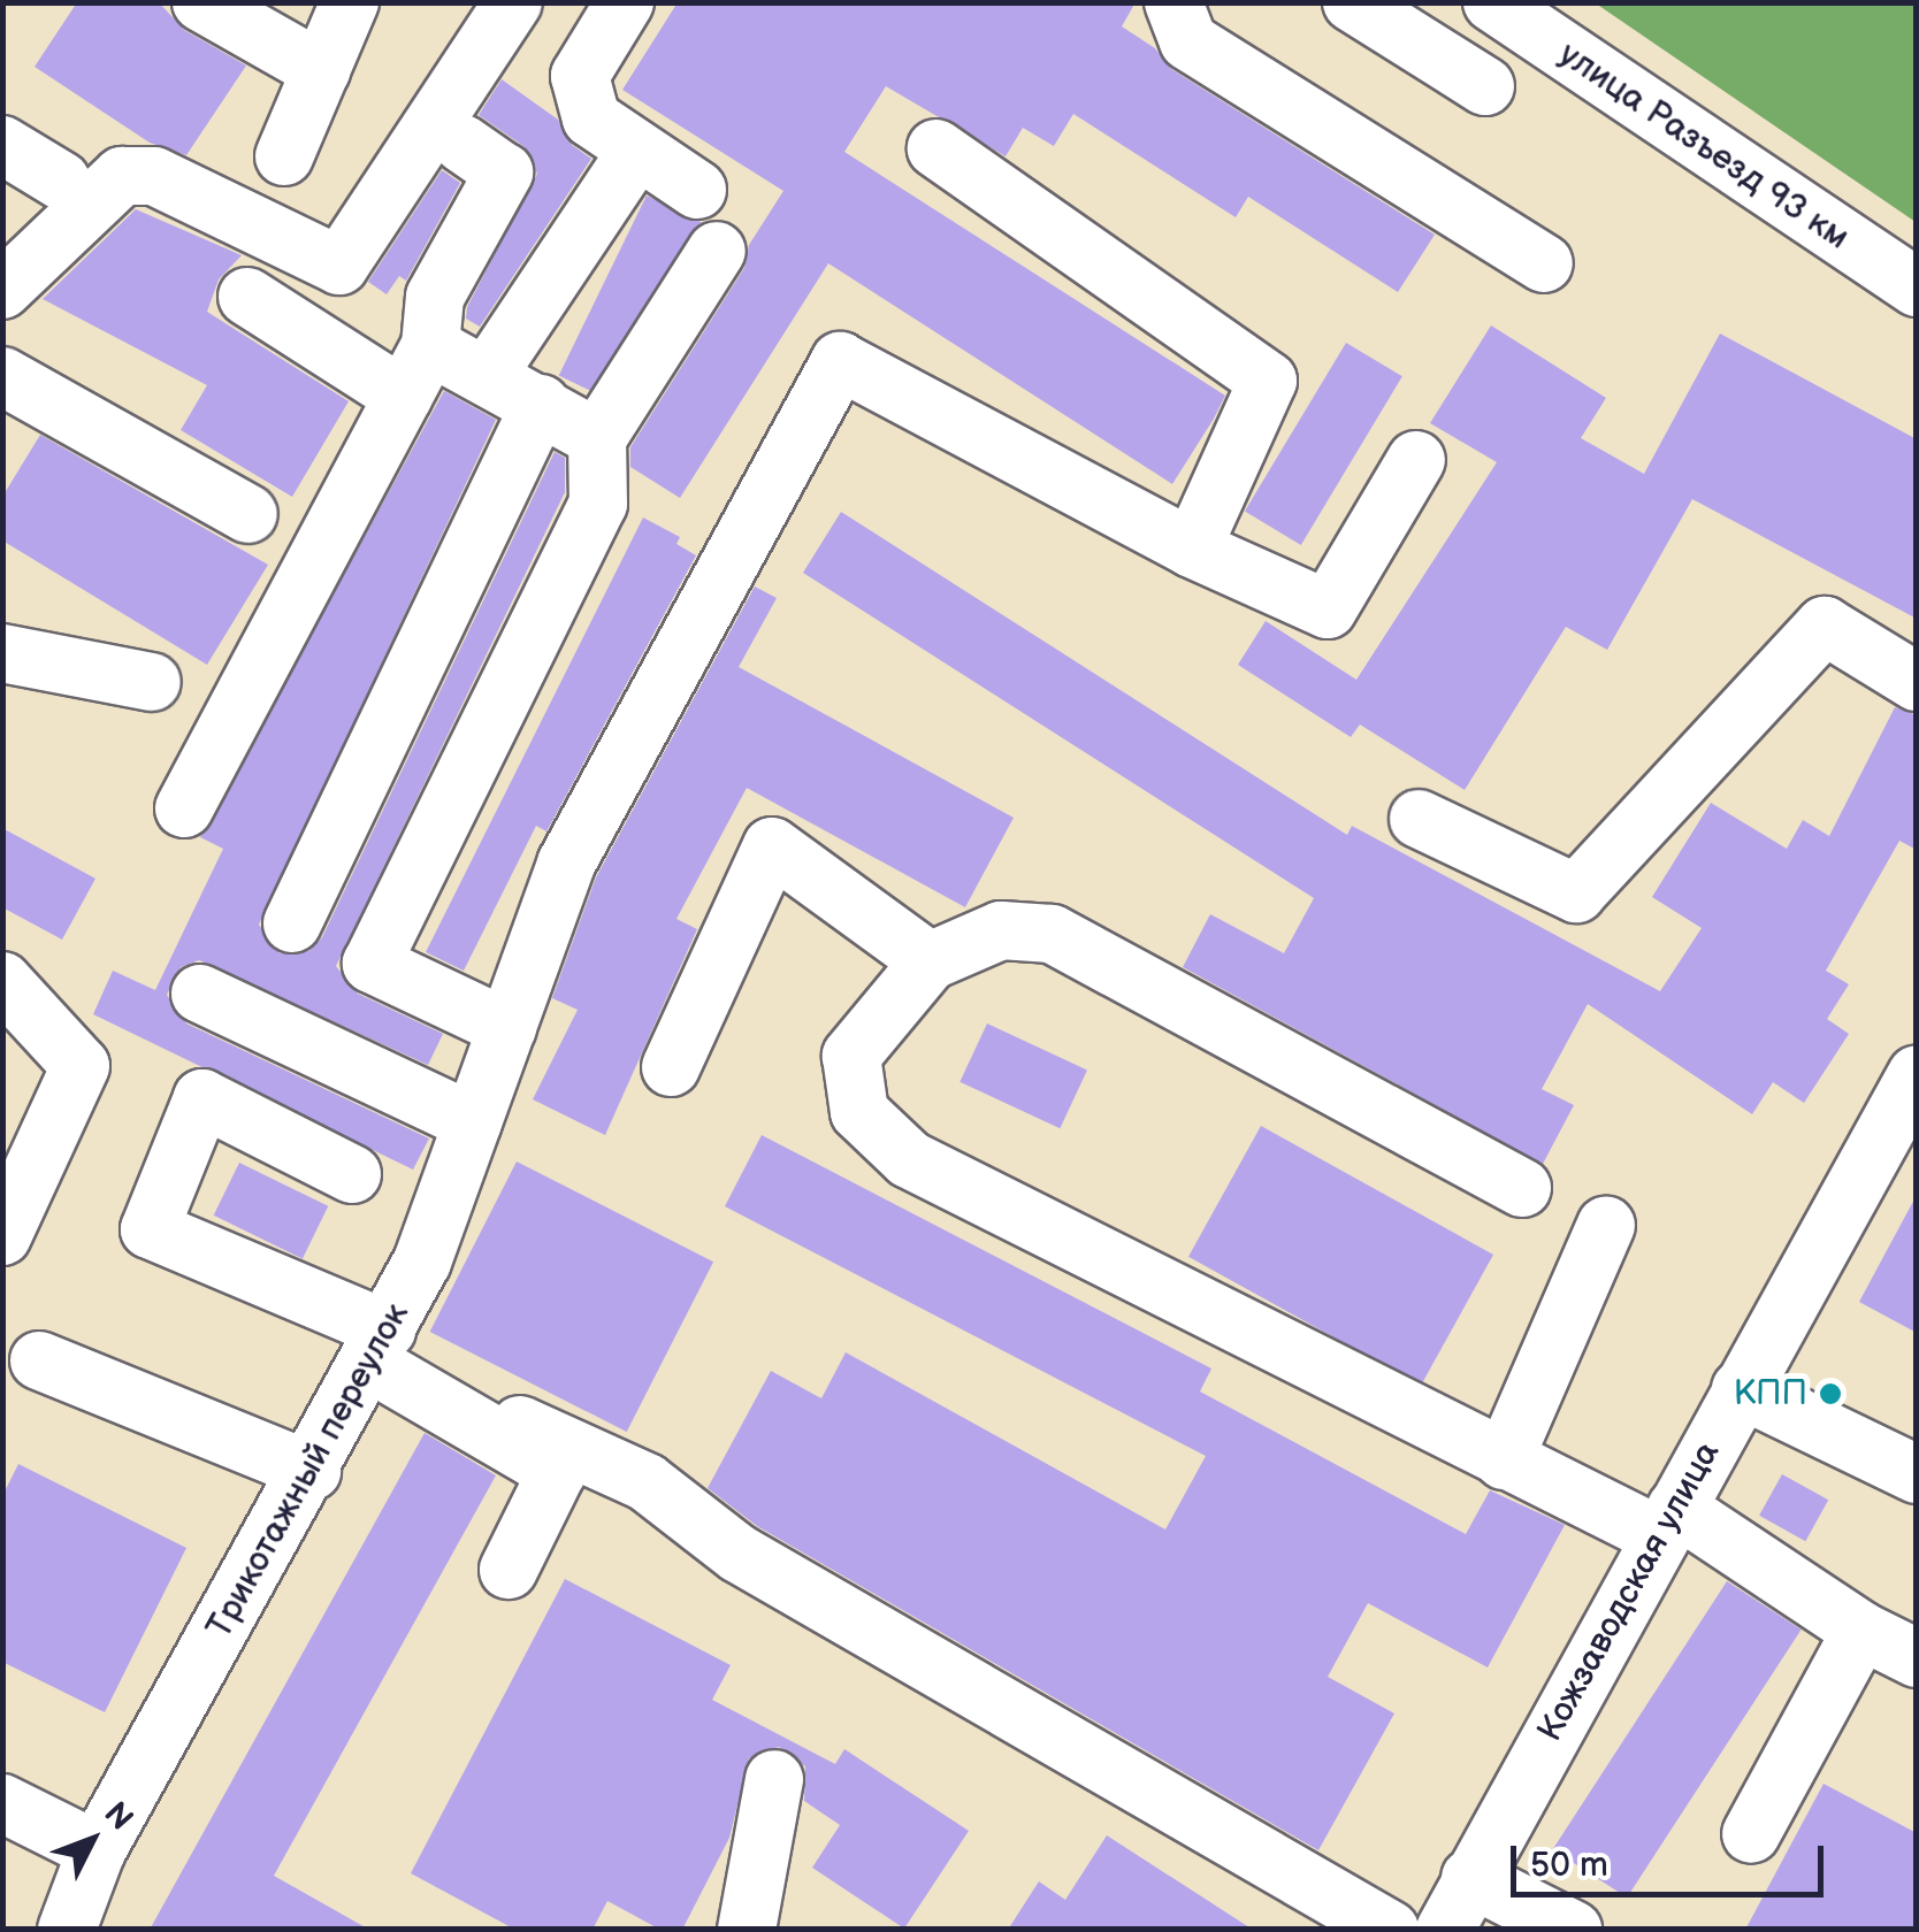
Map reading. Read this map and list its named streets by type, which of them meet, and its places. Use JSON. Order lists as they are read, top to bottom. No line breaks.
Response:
{"streets":{"street":["улица Разъезд 93 км","Трикотажный переулок","Кожзаводская улица"]},"places":["КПП"],"scale_bar":"50 m","north":"top right"}
